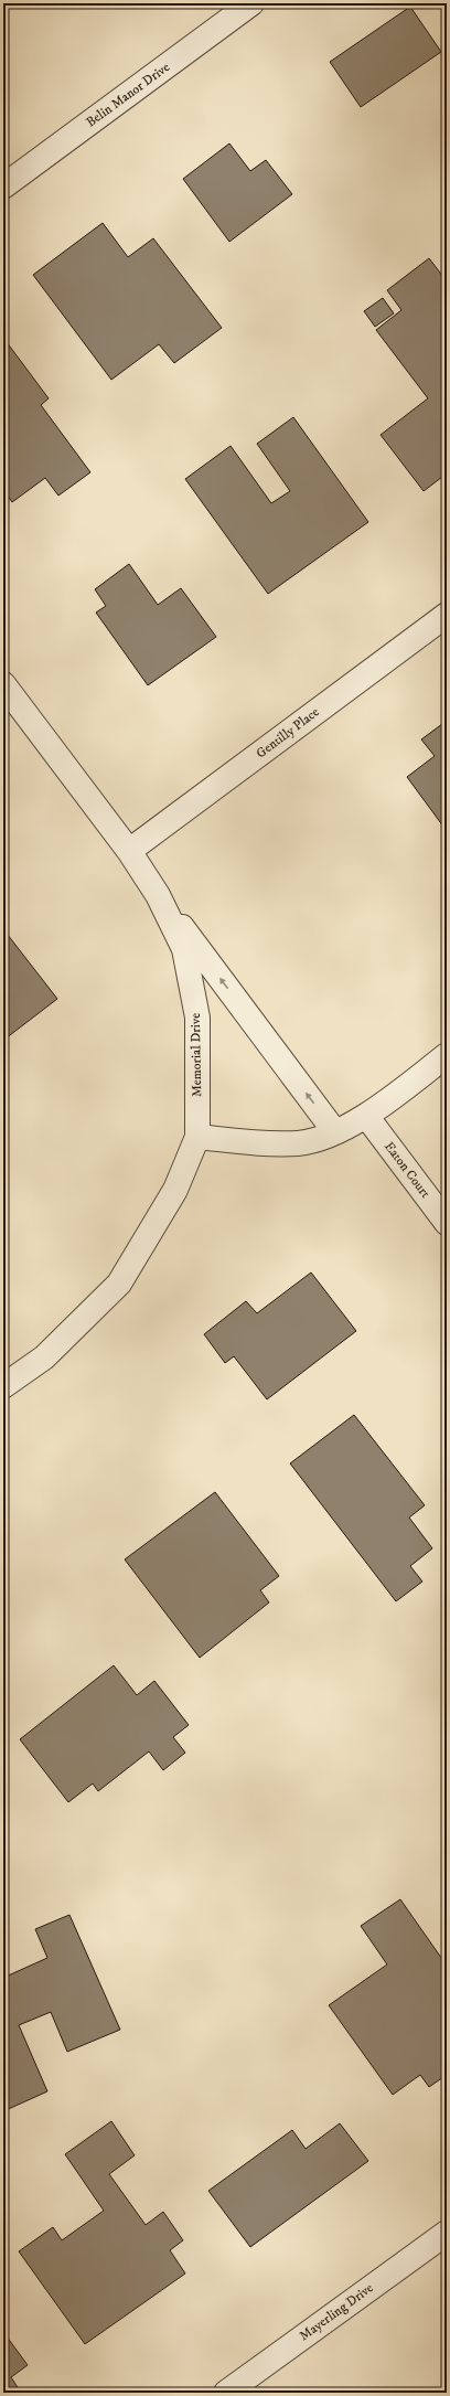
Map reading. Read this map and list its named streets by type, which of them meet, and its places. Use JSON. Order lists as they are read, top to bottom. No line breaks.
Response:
{"streets":{"street":["Belin Manor Drive","Gentilly Place","Memorial Drive","Eaton Court","Mayerling Drive"]},"crossings":[["Gentilly Place","Memorial Drive"]]}
